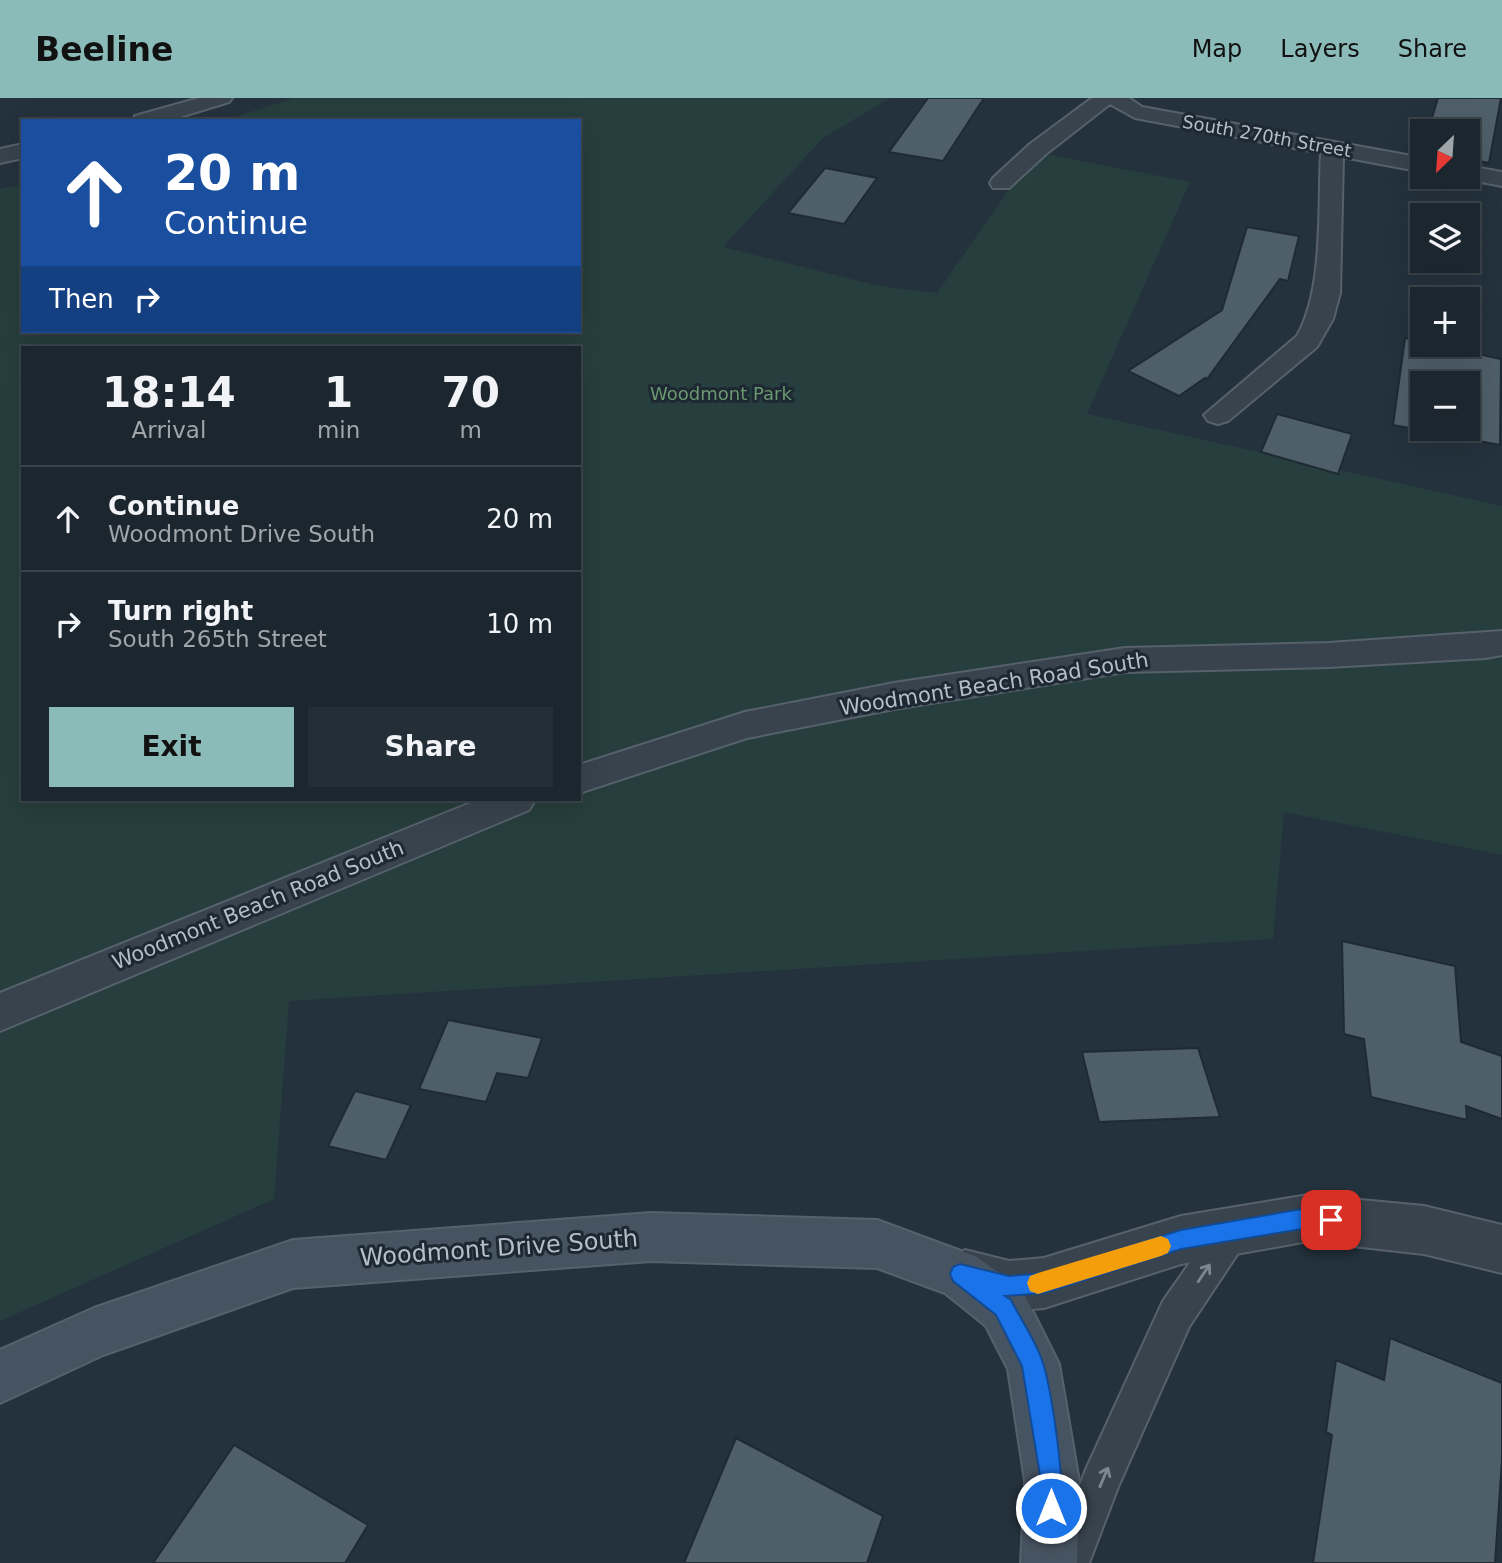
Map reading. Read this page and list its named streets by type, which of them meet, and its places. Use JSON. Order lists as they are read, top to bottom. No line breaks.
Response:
{"streets":{"main road":["Woodmont Drive South"],"street":["South 270th Street","Woodmont Beach Road South"]},"parks":["Woodmont Park"],"north":"bottom left","page":{"header":"Beeline","nav":["Map","Layers","Share"],"map_buttons":["+","−"],"turn":["20 m","Continue"],"then":"Then","eta":["18:14","Arrival","1","min","70","m"],"list":[{"name":"Continue","note":"Woodmont Drive South","value":"20 m"},{"name":"Turn right","note":"South 265th Street","value":"10 m"}],"buttons":["Exit","Share"]}}
